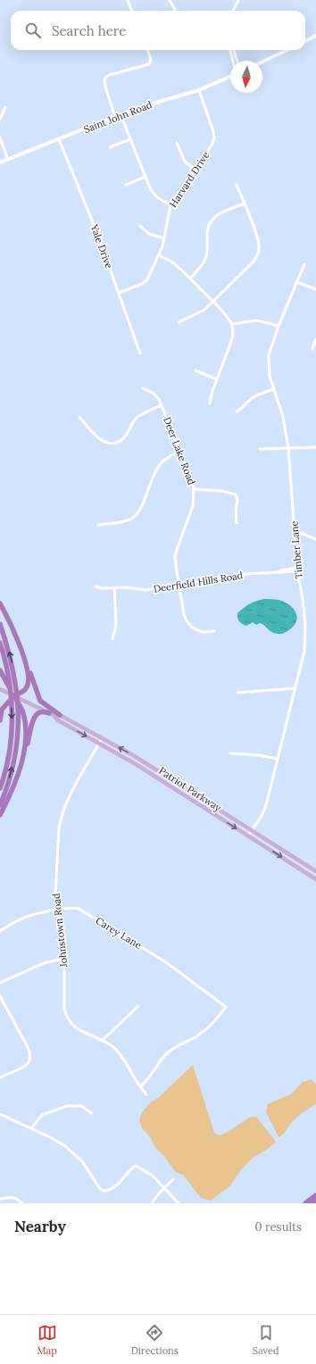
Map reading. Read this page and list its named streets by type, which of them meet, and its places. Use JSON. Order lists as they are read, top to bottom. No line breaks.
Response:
{"streets":{"main road":["Patriot Parkway"],"street":["Saint John Road","Harvard Drive","Yale Drive","Deer Lake Road","Timber Lane","Deerfield Hills Road","Johnstown Road","Carey Lane"]},"crossings":[["Saint John Road","Harvard Drive"],["Saint John Road","Yale Drive"],["Harvard Drive","Yale Drive"],["Deer Lake Road","Deerfield Hills Road"],["Timber Lane","Deerfield Hills Road"],["Timber Lane","Patriot Parkway"],["Patriot Parkway","Johnstown Road"],["Johnstown Road","Carey Lane"]],"north":"bottom","page":{"search":"Search here","heading":["Nearby","0 results"],"nav":["Map","Directions","Saved"]}}
